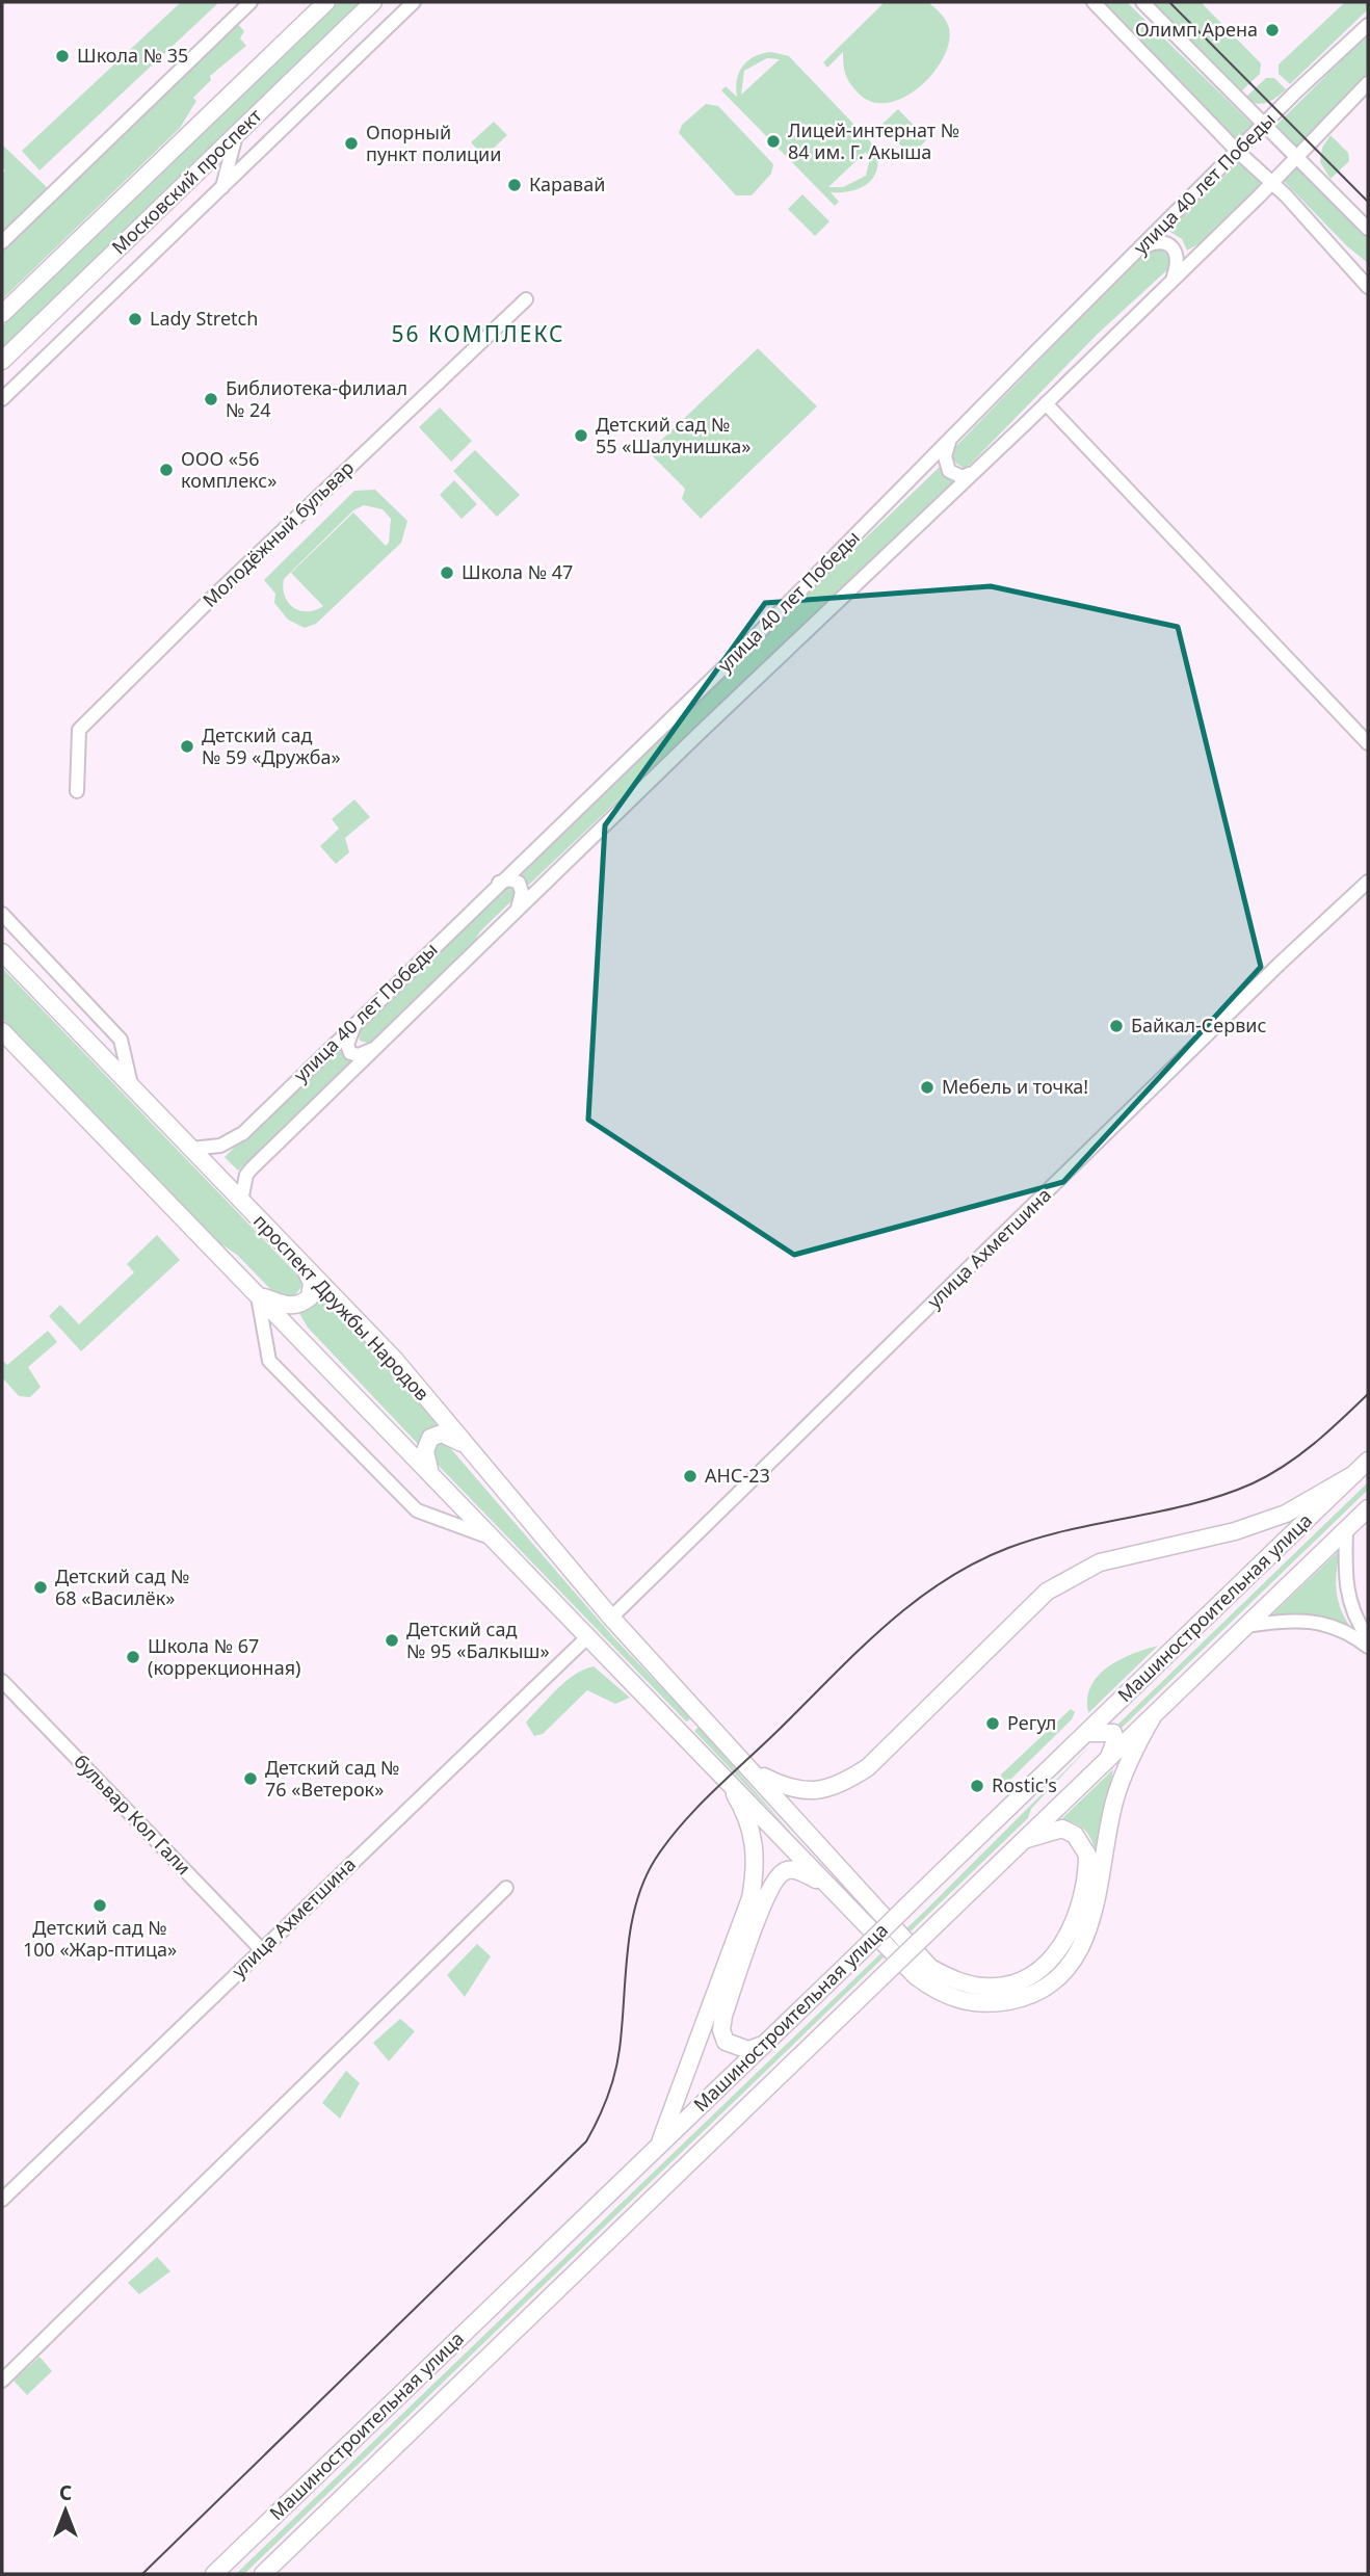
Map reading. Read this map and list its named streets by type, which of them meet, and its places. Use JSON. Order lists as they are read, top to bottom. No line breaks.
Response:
{"streets":{"main road":["Московский проспект","проспект Дружбы Народов","Машиностроительная улица"],"street":["улица 40 лет Победы","Молодёжный бульвар","улица Ахметшина","бульвар Кол Гали"]},"crossings":[["улица 40 лет Победы","проспект Дружбы Народов"],["улица Ахметшина","проспект Дружбы Народов"],["улица Ахметшина","бульвар Кол Гали"],["проспект Дружбы Народов","Машиностроительная улица"]],"districts":["56 КОМПЛЕКС"],"places":["Олимп Арена","Школа № 35","Лицей-интернат № 84 им. Г. Акыша","Опорный пункт полиции","Каравай","Lady Stretch","Библиотека-филиал № 24","Детский сад № 55 «Шалунишка»","ООО «56 комплекс»","Школа № 47","Детский сад № 59 «Дружба»","Байкал-Сервис","Мебель и точка!","АНС-23","Детский сад № 68 «Василёк»","Детский сад № 95 «Балкыш»","Школа № 67 (коррекционная)","Регул","Детский сад № 76 «Ветерок»","Rostic's","Детский сад № 100 «Жар-птица»"],"north":"top"}
